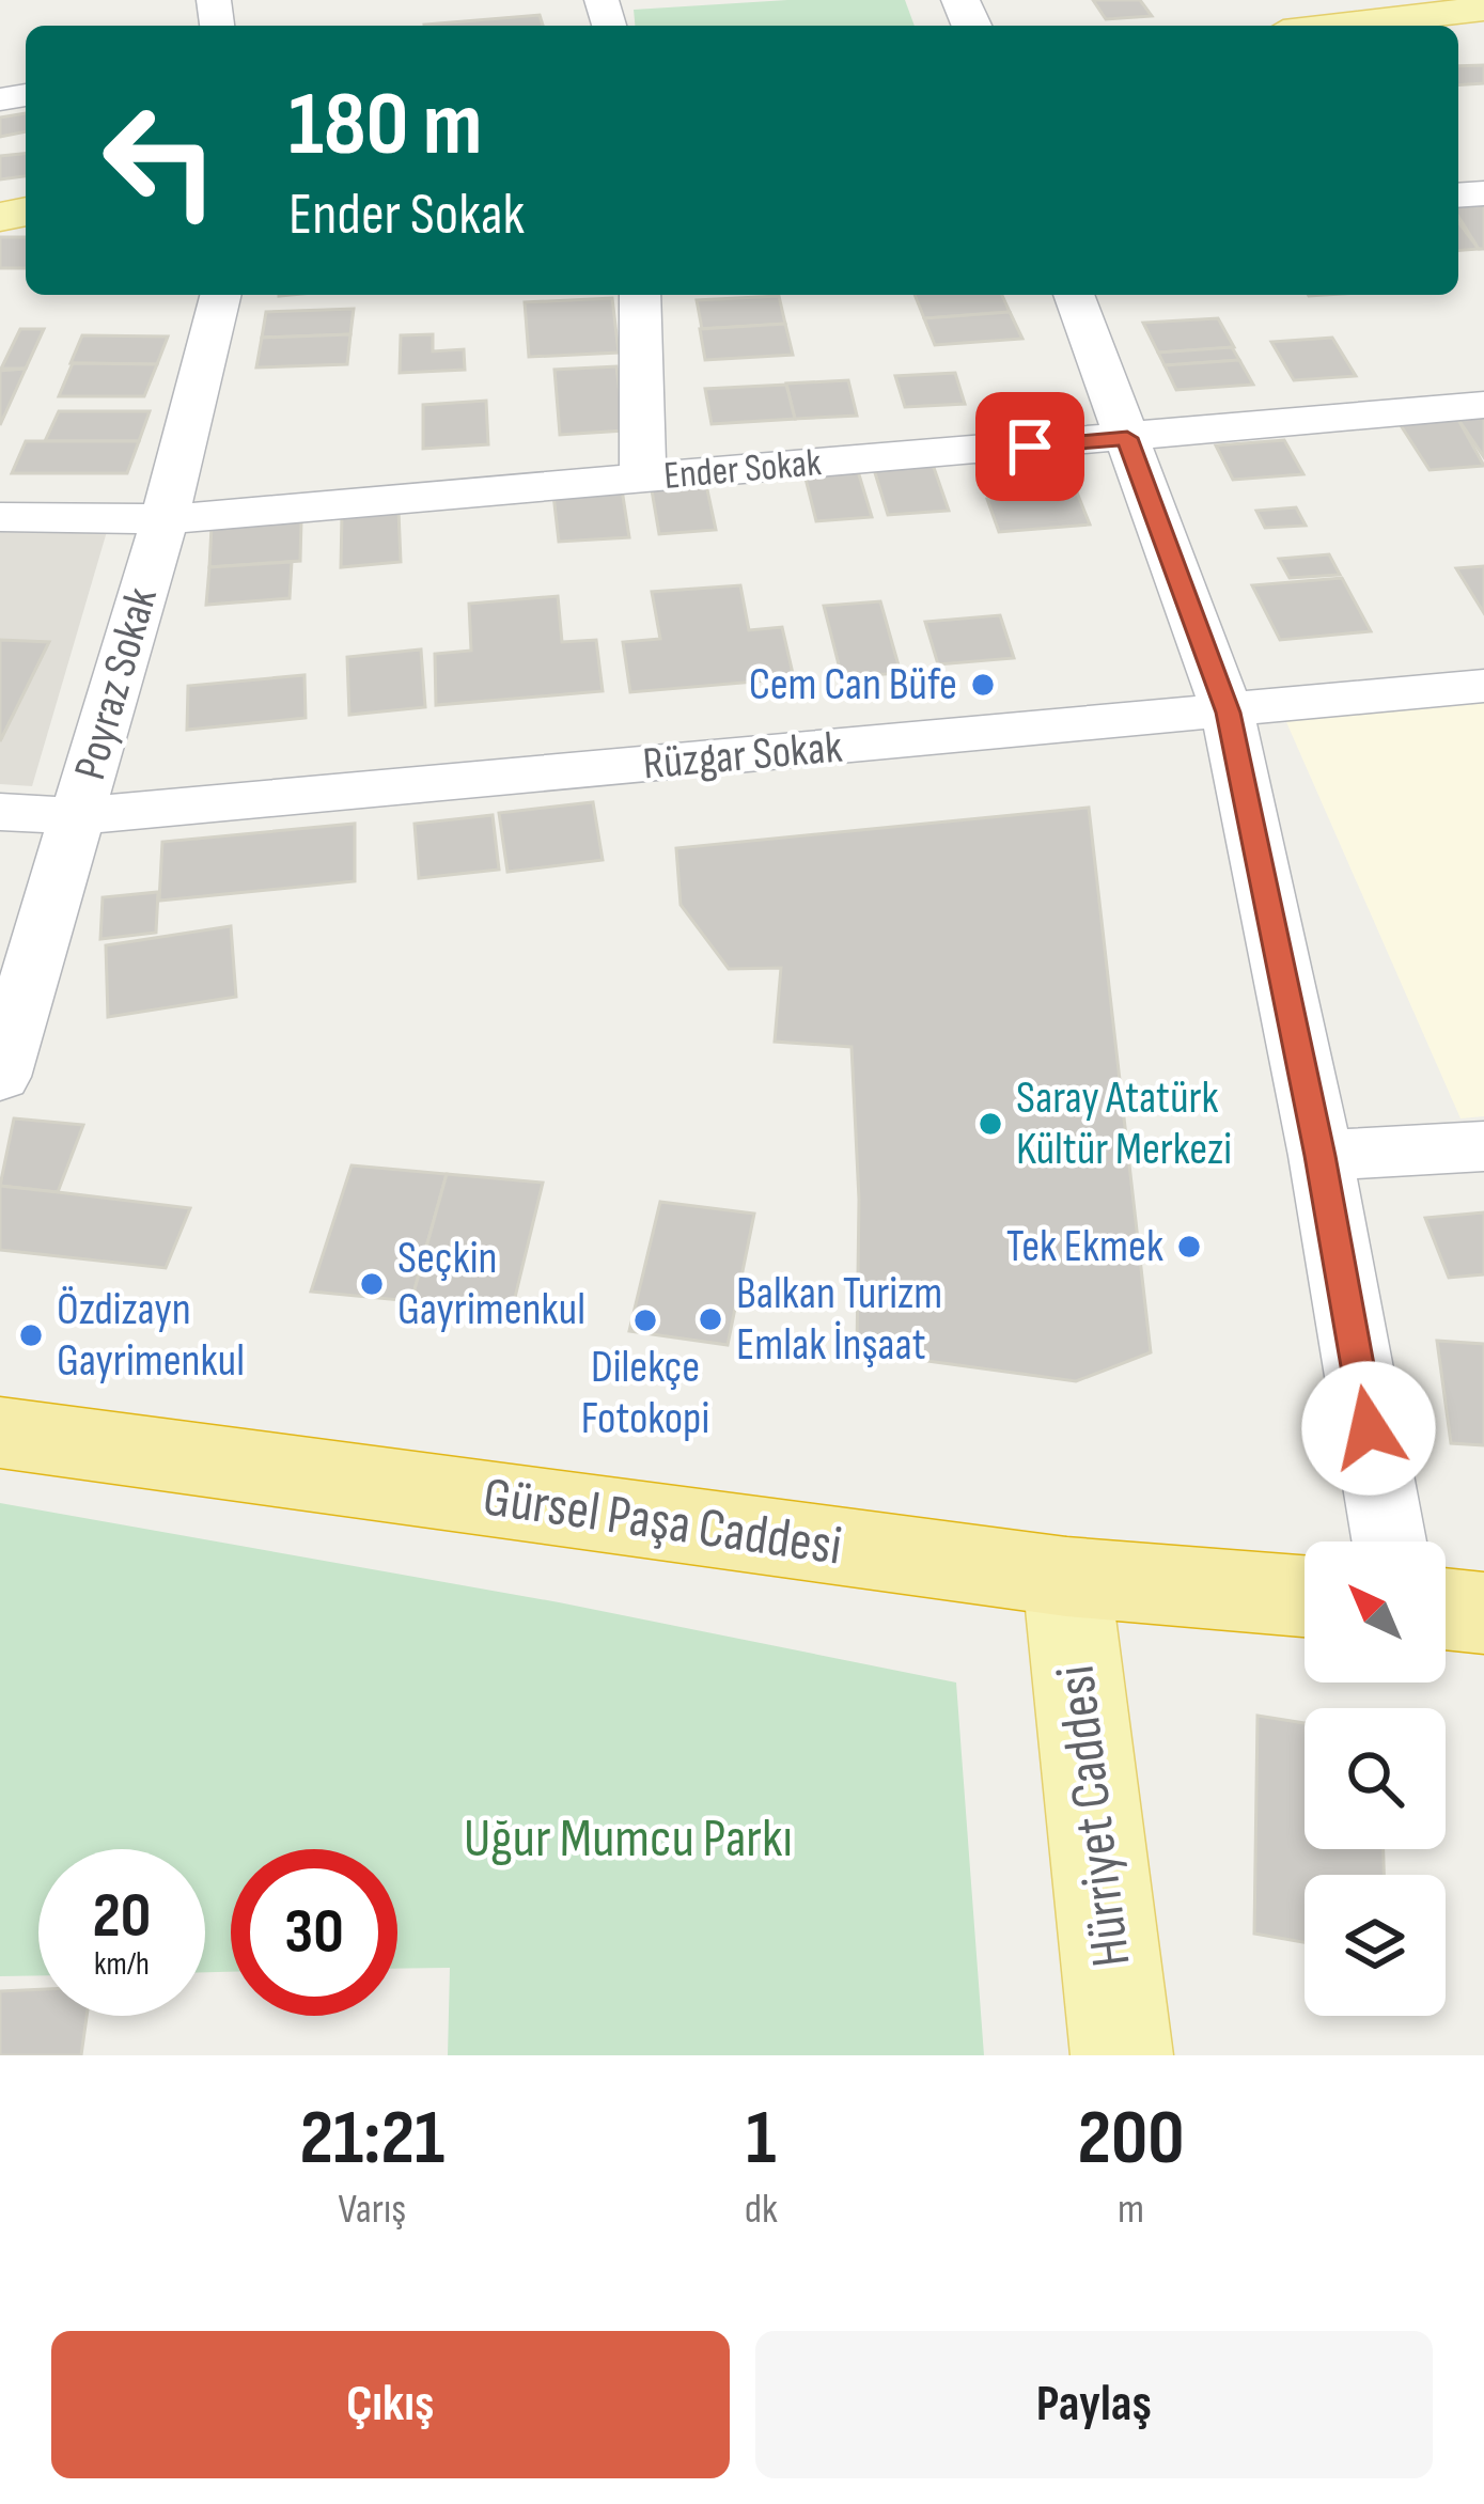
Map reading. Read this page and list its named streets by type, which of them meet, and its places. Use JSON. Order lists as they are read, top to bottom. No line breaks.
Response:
{"streets":{"highway":["Gürsel Paşa Caddesi"],"main road":["Hürriyet Caddesi"],"street":["Ender Sokak","Poyraz Sokak","Rüzgar Sokak"]},"crossings":[["Ender Sokak","Poyraz Sokak"],["Poyraz Sokak","Rüzgar Sokak"],["Gürsel Paşa Caddesi","Hürriyet Caddesi"]],"parks":["Uğur Mumcu Parkı"],"places":["Cem Can Büfe","Saray Atatürk Kültür Merkezi","Tek Ekmek","Seçkin Gayrimenkul","Balkan Turizm Emlak İnşaat","Dilekçe Fotokopi","Özdizayn Gayrimenkul"],"north":"top left","page":{"turn":["180 m","Ender Sokak"],"speed":"20 km/h","limit":"30","eta":["21:21","Varış","1","dk","200","m"],"buttons":["Çıkış","Paylaş"]}}
